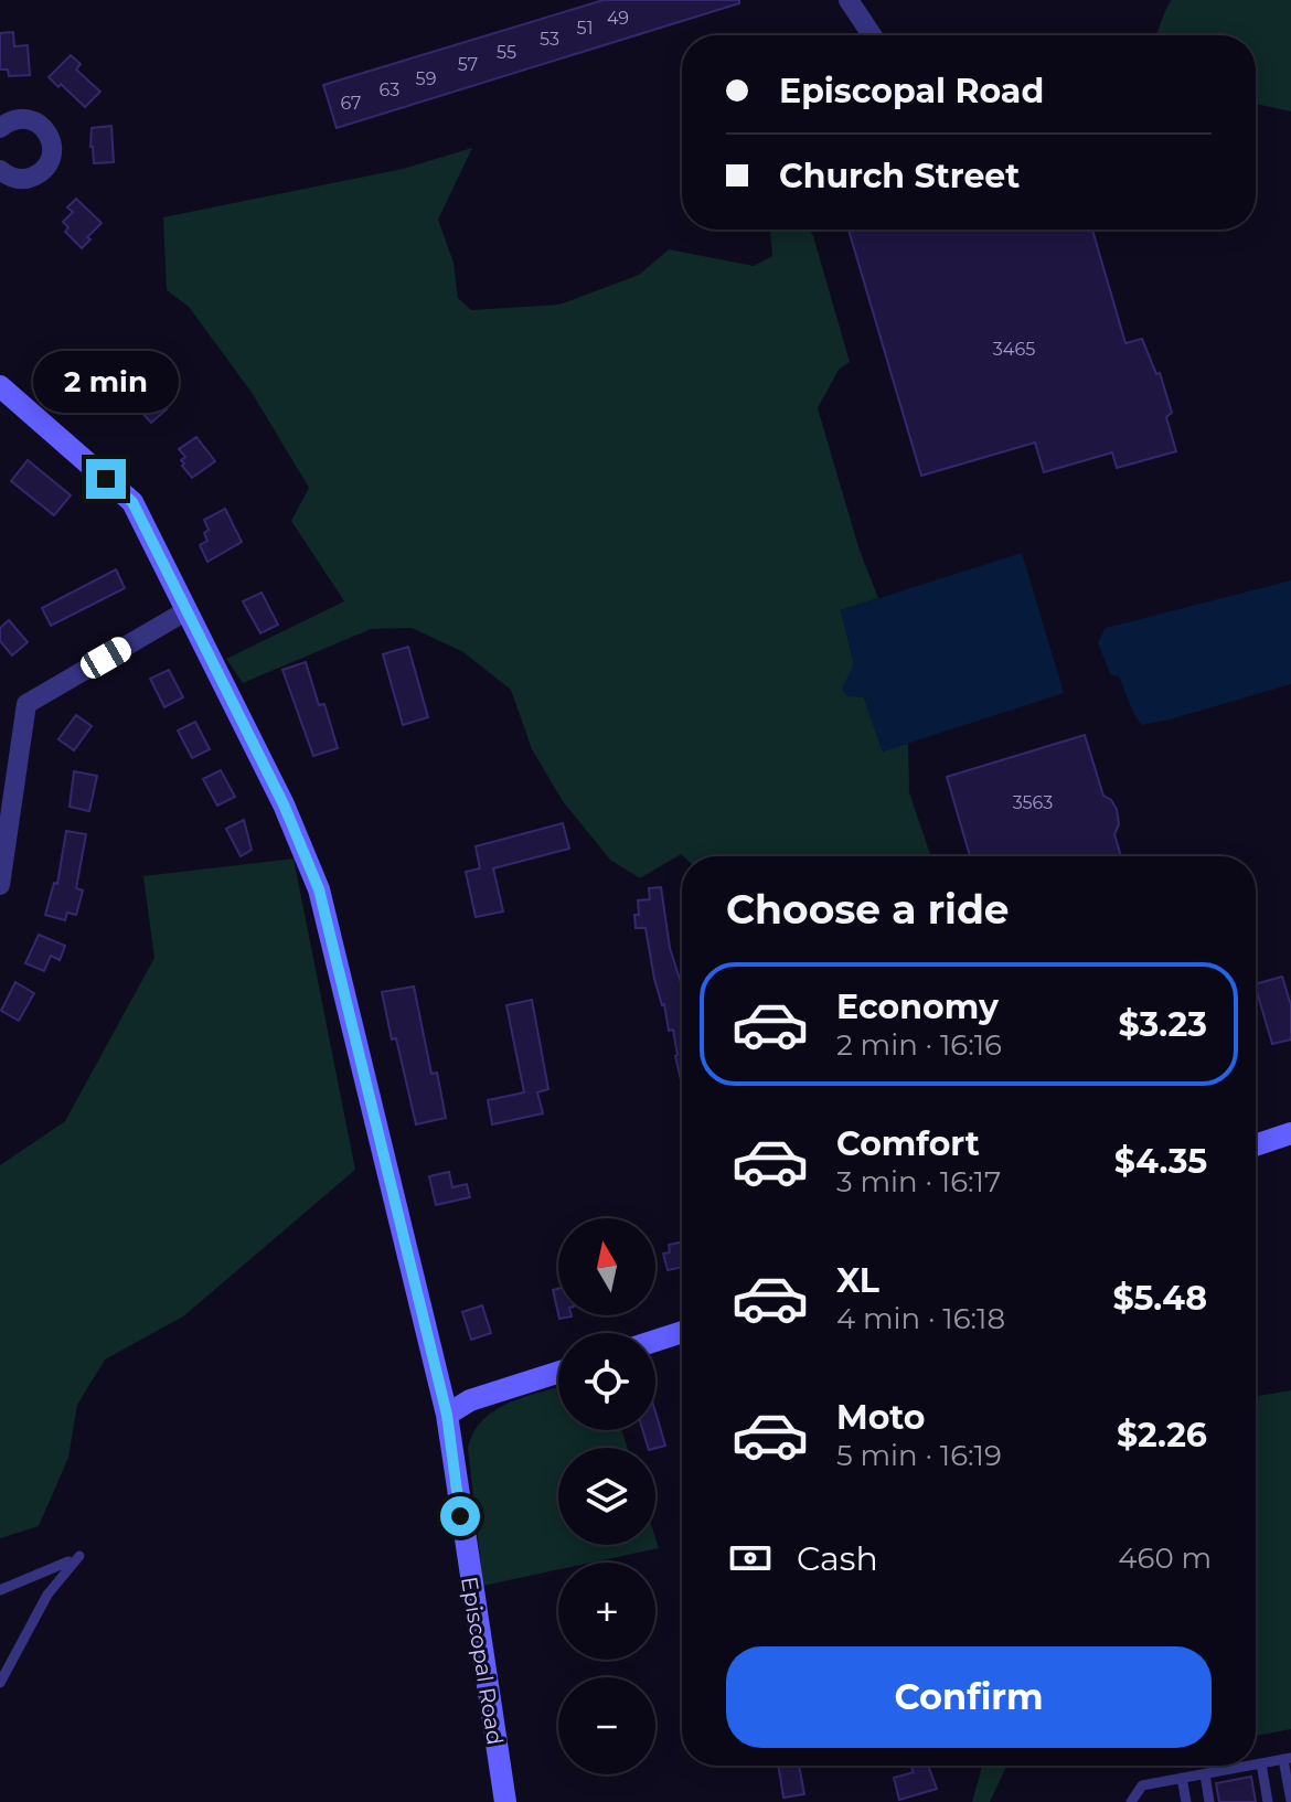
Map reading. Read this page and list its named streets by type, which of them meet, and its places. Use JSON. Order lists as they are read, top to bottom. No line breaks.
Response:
{"streets":{"street":["Episcopal Road"]},"house_numbers":["49","51","53","55","57","59","63","67","3465","3563"],"north":"top","page":{"banner":["Episcopal Road","Church Street"],"bubble":"2 min","heading":"Choose a ride","list":[{"name":"Economy","note":"2 min · 16:16","value":"$3.23"},{"name":"Comfort","note":"3 min · 16:17","value":"$4.35"},{"name":"XL","note":"4 min · 16:18","value":"$5.48"},{"name":"Moto","note":"5 min · 16:19","value":"$2.26"}],"map_buttons":["+","−"],"pay":["Cash","460 m"],"buttons":"Confirm"}}
